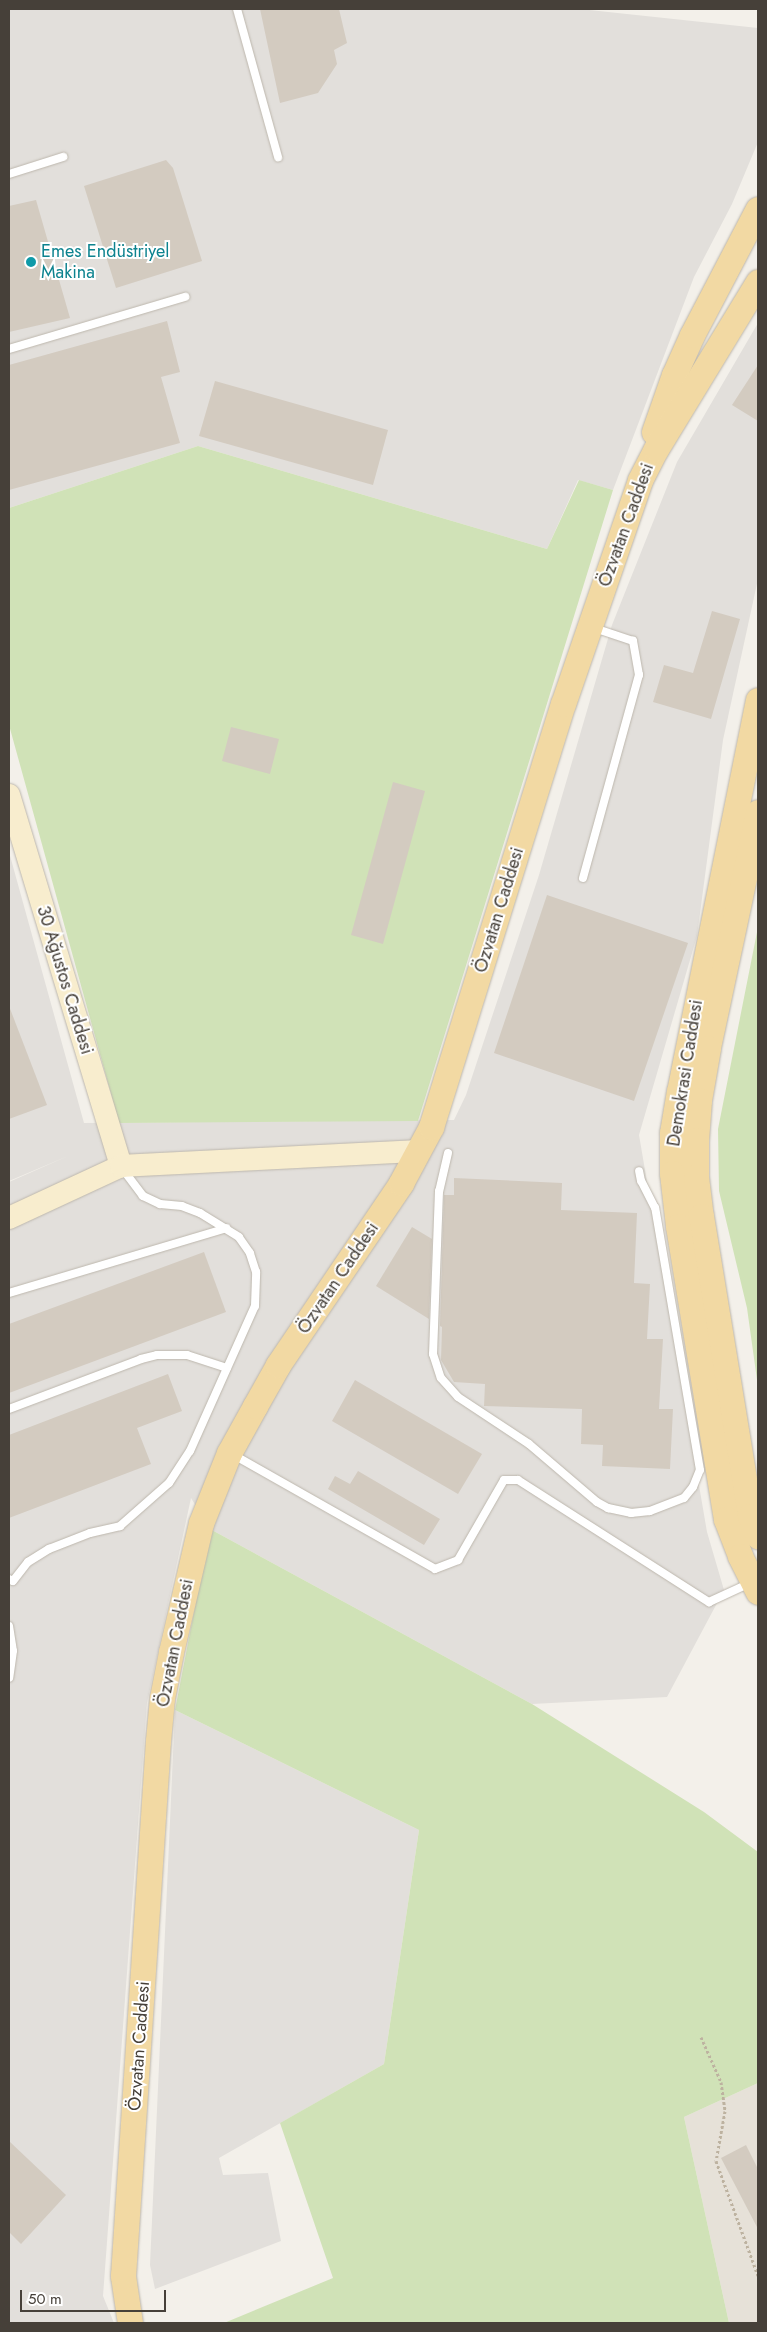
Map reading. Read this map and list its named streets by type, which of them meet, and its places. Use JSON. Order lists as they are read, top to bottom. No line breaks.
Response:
{"streets":{"main road":["Özvatan Caddesi","Demokrasi Caddesi"],"street":["30 Ağustos Caddesi"]},"places":["Emes Endüstriyel Makina"],"scale_bar":"50 m"}
